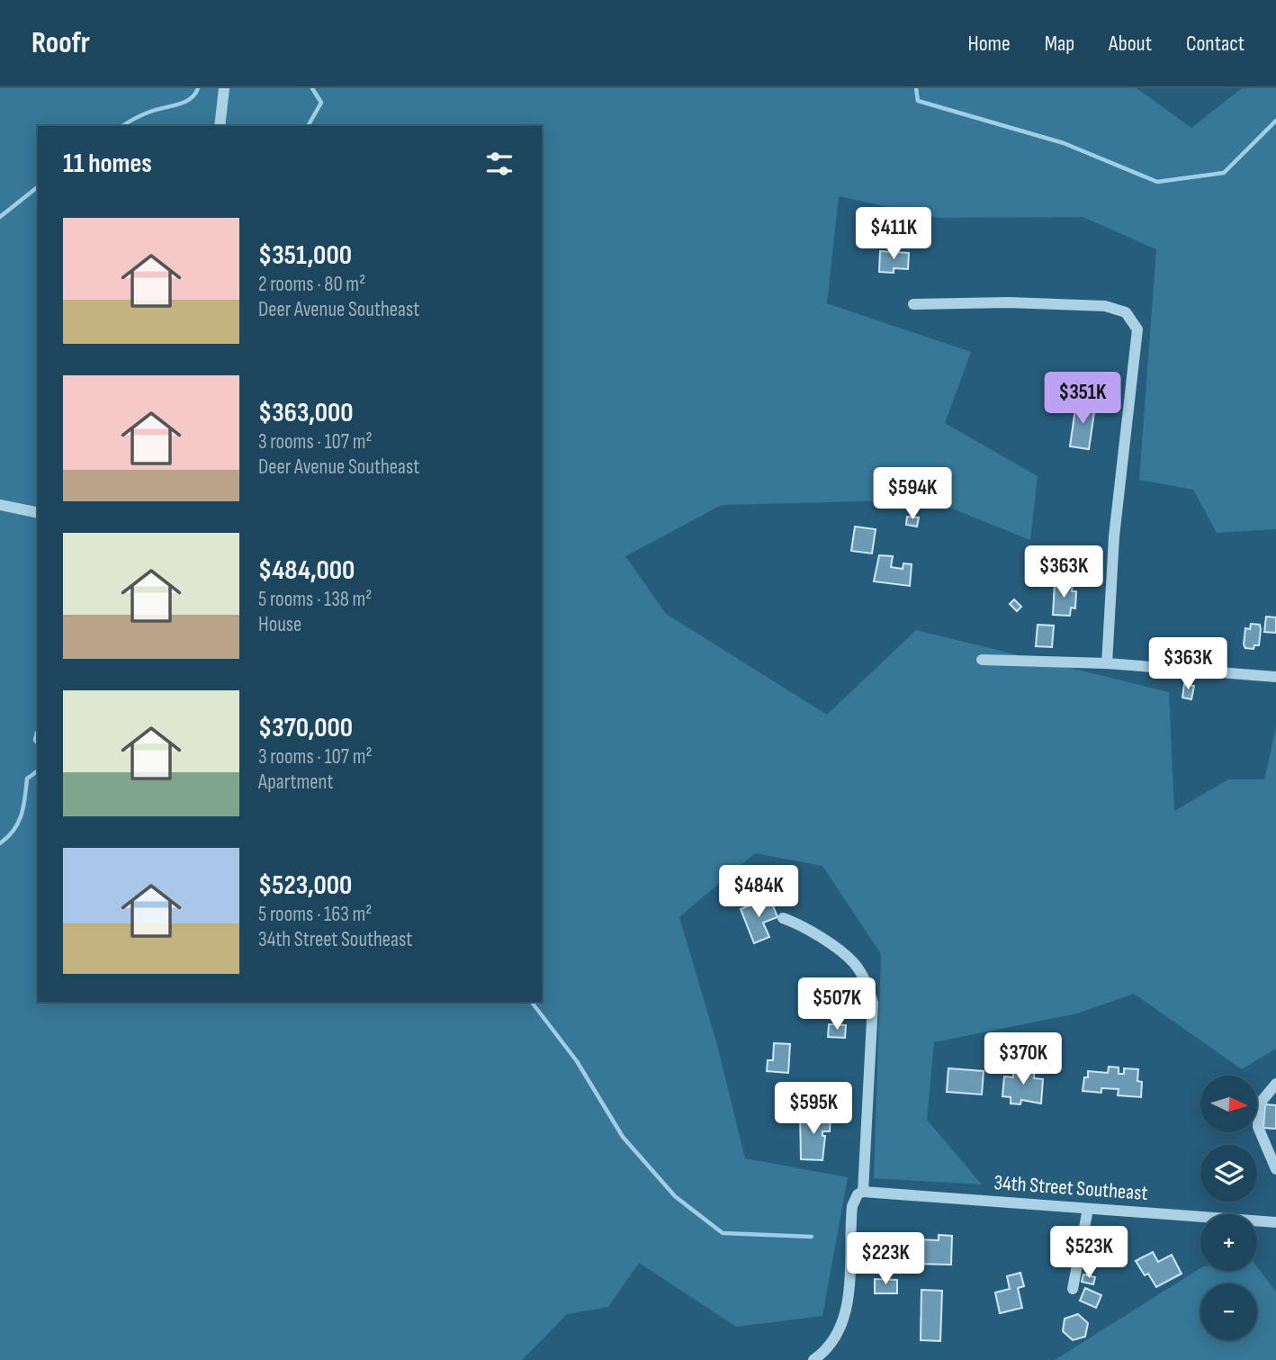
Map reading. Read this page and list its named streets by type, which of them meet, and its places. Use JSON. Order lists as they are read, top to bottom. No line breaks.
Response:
{"streets":{"street":["34th Street Southeast"]},"north":"right","page":{"header":"Roofr","nav":["Home","Map","About","Contact"],"heading":"11 homes","list":[{"name":"$351,000","note":"2 rooms · 80 m² · Deer Avenue Southeast"},{"name":"$363,000","note":"3 rooms · 107 m² · Deer Avenue Southeast"},{"name":"$484,000","note":"5 rooms · 138 m² · House"},{"name":"$370,000","note":"3 rooms · 107 m² · Apartment"},{"name":"$523,000","note":"5 rooms · 163 m² · 34th Street Southeast"}],"price":["$411K","$351K","$594K","$363K","$363K","$484K","$507K","$370K","$595K","$523K","$223K"],"map_buttons":["+","−"]}}
